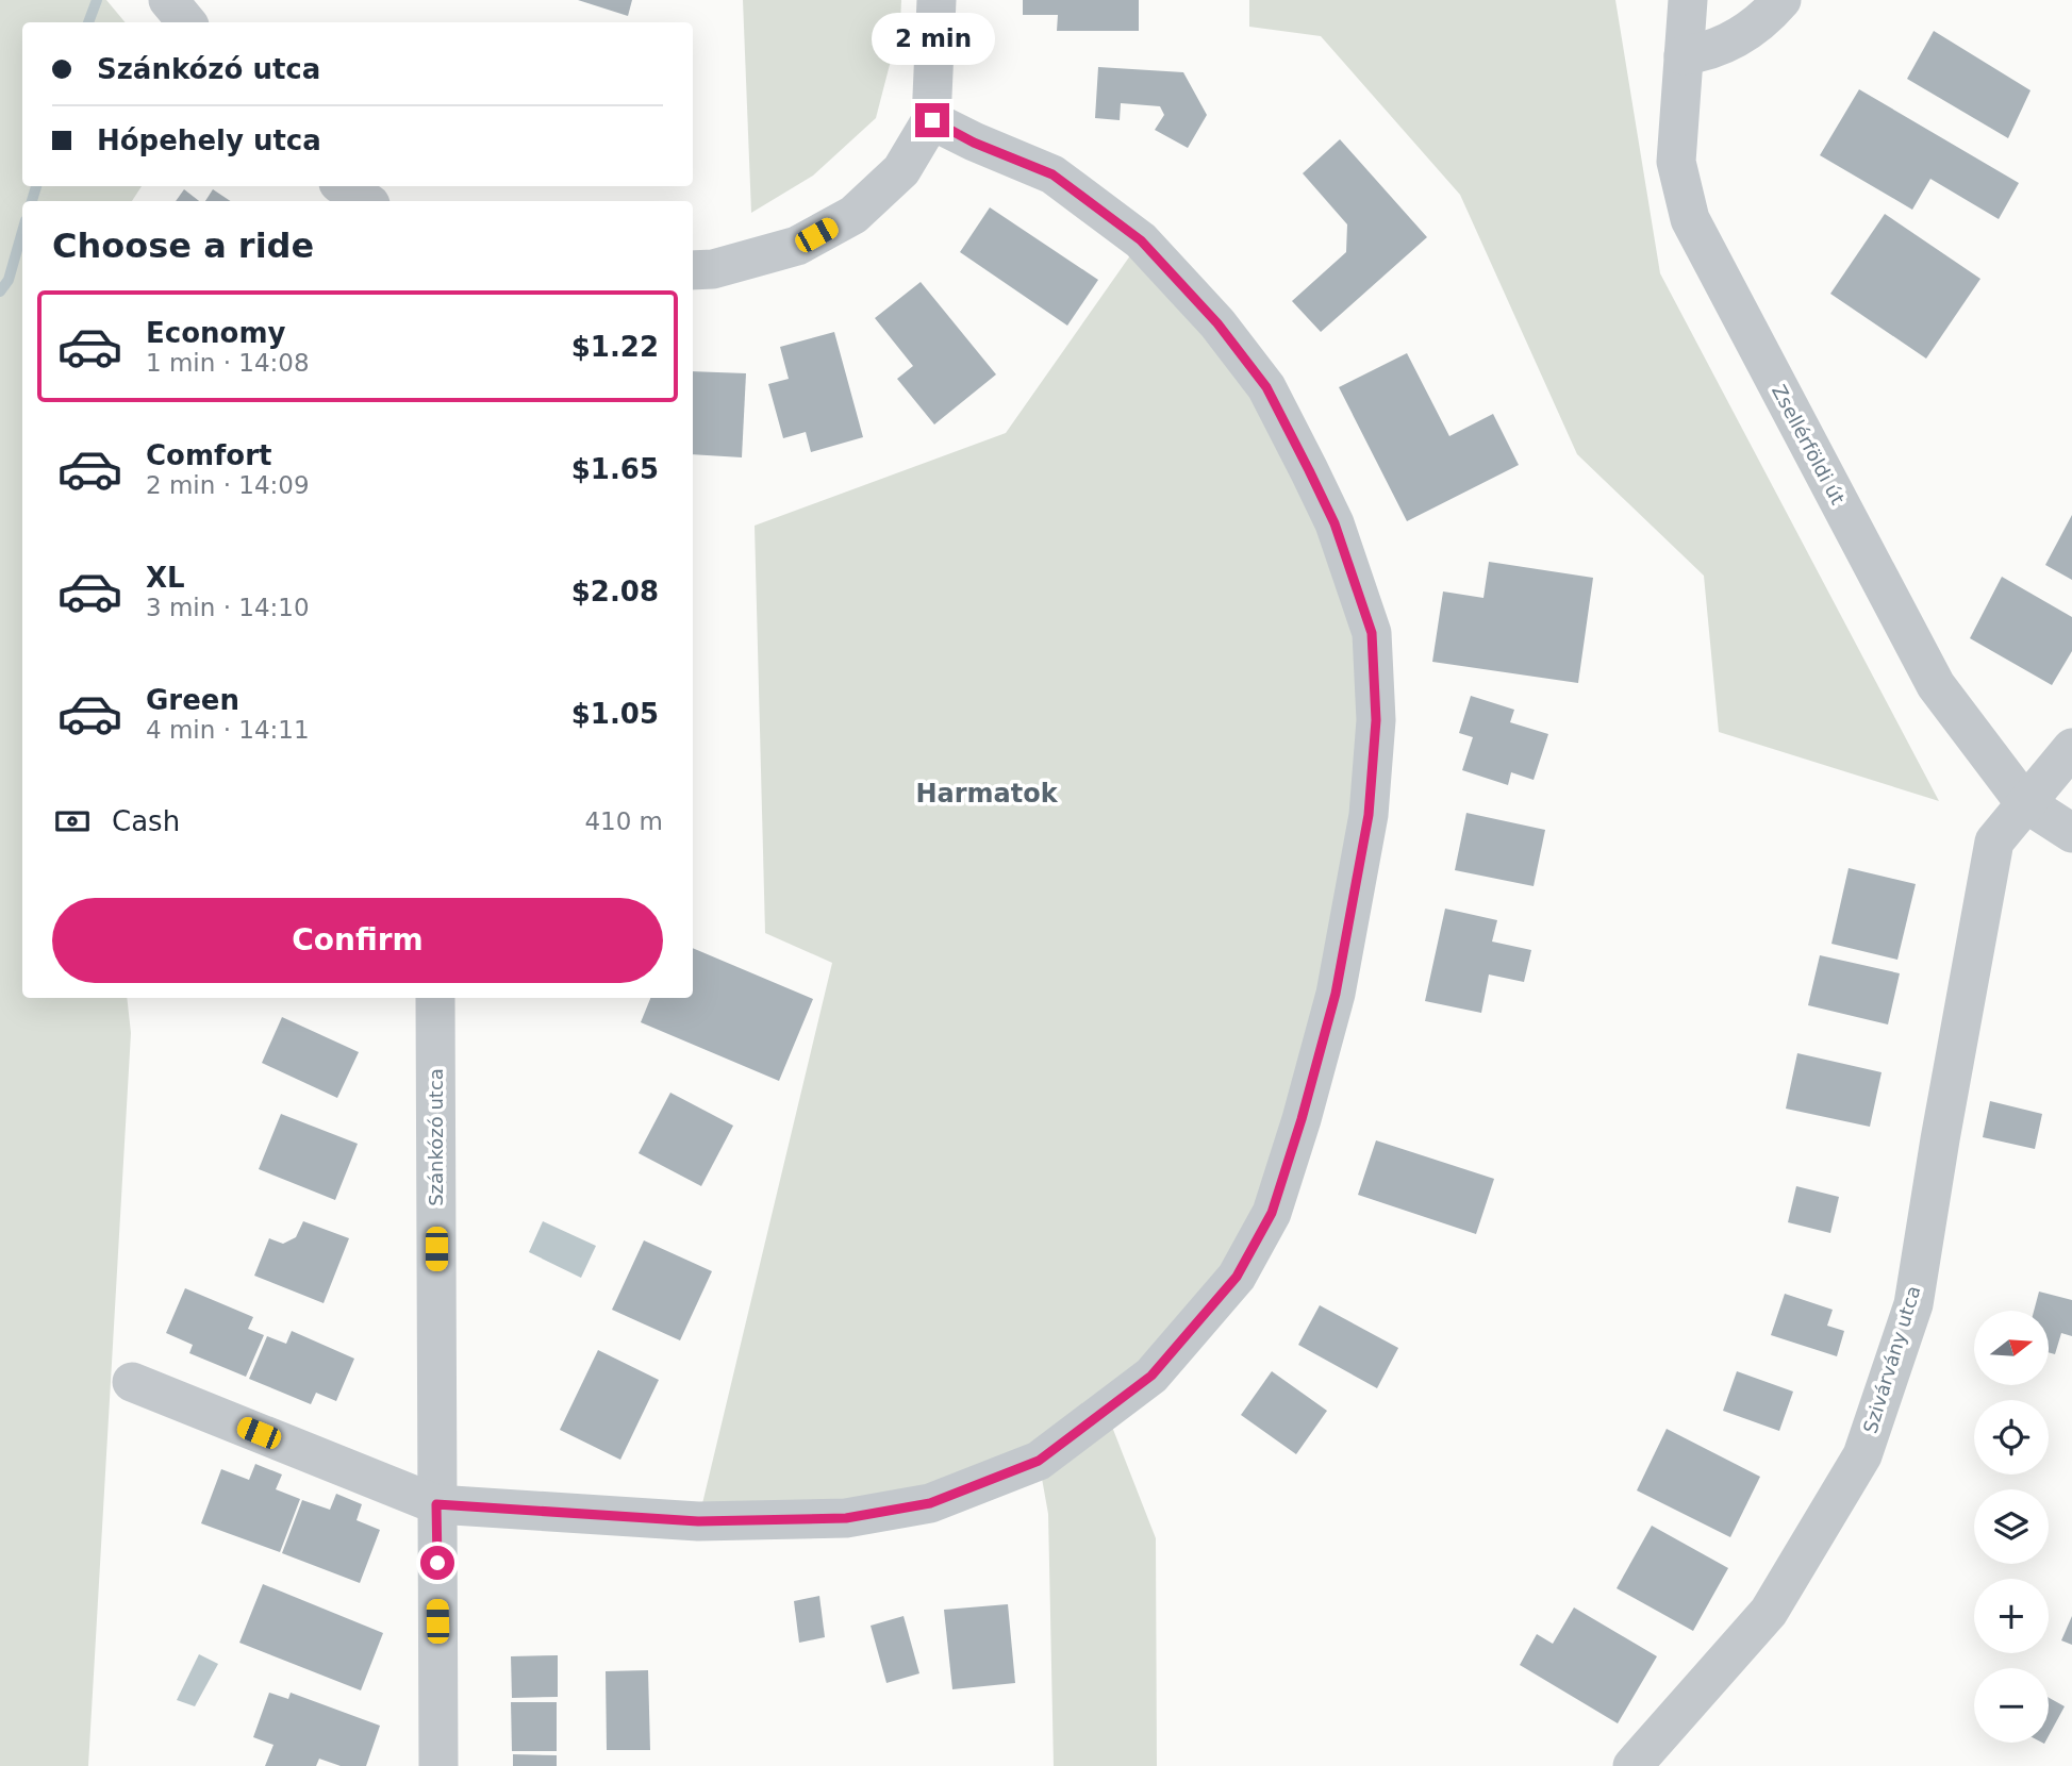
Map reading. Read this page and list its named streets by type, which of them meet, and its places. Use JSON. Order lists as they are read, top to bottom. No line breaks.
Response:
{"streets":{"street":["Zsellérföldi út","Szánkózó utca","Szivárvány utca"]},"crossings":[["Zsellérföldi út","Szivárvány utca"]],"districts":["Harmatok"],"north":"right","page":{"bubble":"2 min","banner":["Szánkózó utca","Hópehely utca"],"heading":"Choose a ride","list":[{"name":"Economy","note":"1 min · 14:08","value":"$1.22"},{"name":"Comfort","note":"2 min · 14:09","value":"$1.65"},{"name":"XL","note":"3 min · 14:10","value":"$2.08"},{"name":"Green","note":"4 min · 14:11","value":"$1.05"}],"pay":["Cash","410 m"],"buttons":"Confirm","map_buttons":["+","−"]}}
